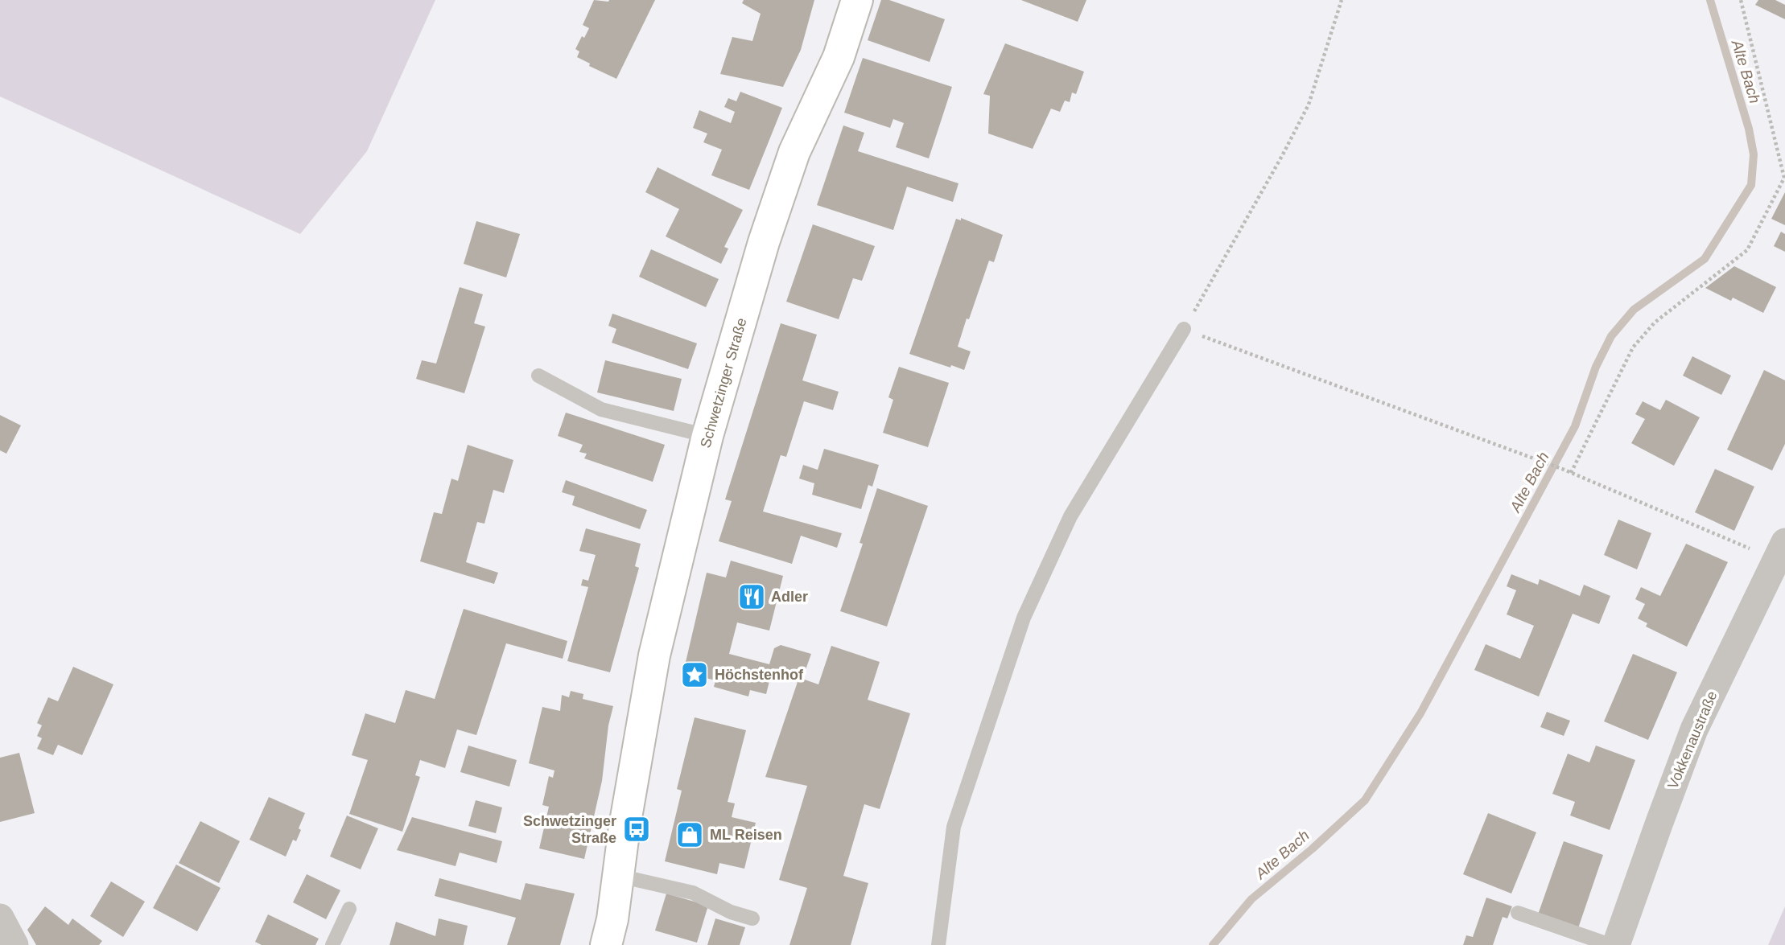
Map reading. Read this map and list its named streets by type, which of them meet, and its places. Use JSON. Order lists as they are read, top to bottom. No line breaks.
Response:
{"streets":{"main road":["Schwetzinger Straße"],"street":["Vokkenaustraße"]},"water":["Alte Bach"],"places":{"restaurant":["Adler"],"place":["Höchstenhof"],"bus stop":["Schwetzinger Straße"],"shop":["ML Reisen"]}}
